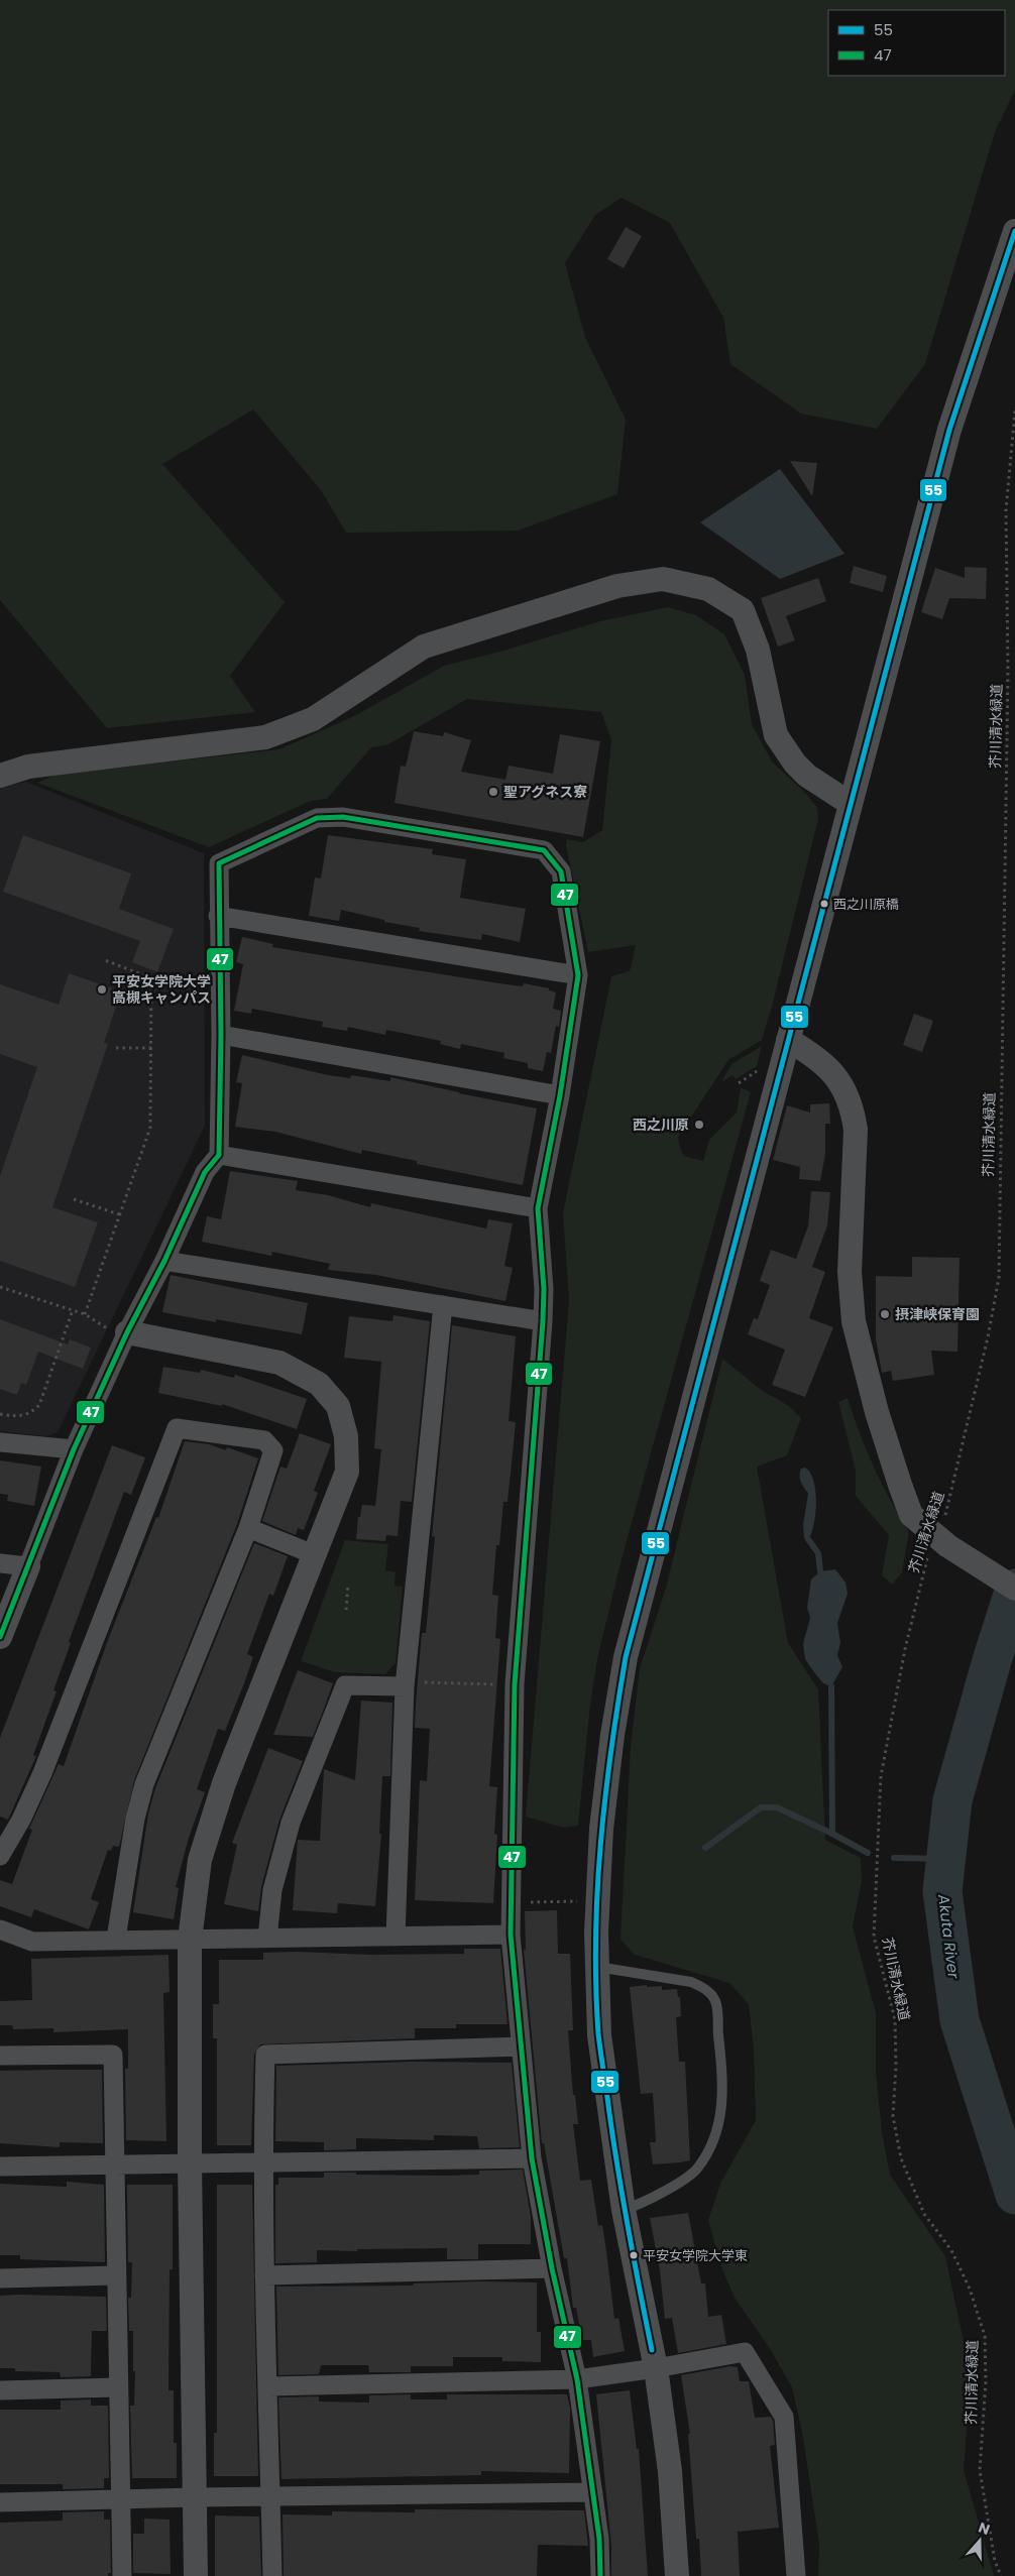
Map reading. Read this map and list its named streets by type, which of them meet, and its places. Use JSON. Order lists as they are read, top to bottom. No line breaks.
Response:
{"streets":{"path":["芥川清水緑道"]},"water":["Akuta River"],"places":["聖アグネス寮","西之川原橋","平安女学院大学 高槻キャンパス","西之川原","摂津峡保育園","平安女学院大学東"],"lines":["transit line 55","transit line 47"],"legend":["55","47"],"north":"top"}
